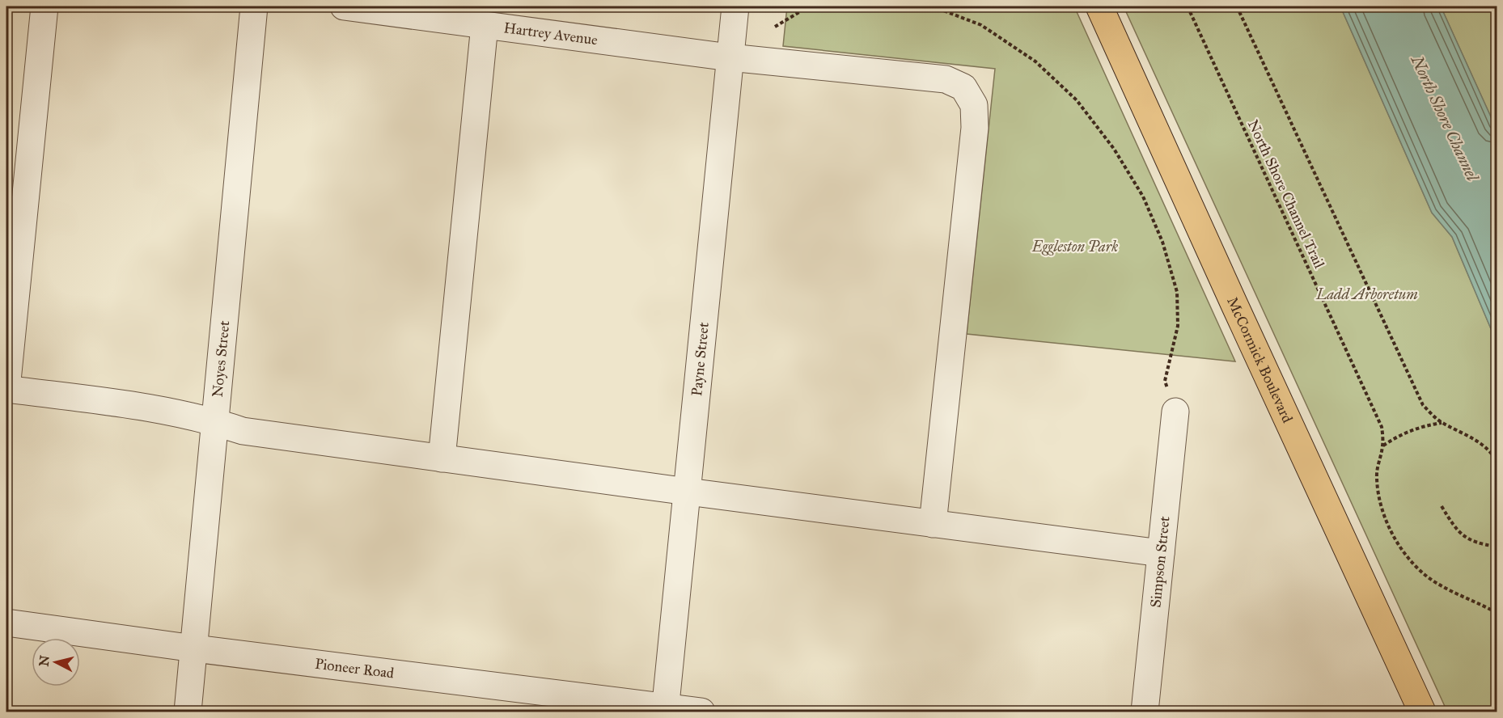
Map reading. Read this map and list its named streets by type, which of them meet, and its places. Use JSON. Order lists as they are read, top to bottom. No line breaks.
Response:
{"streets":{"main road":["McCormick Boulevard"],"street":["Hartrey Avenue","Noyes Street","Payne Street","Simpson Street","Pioneer Road"],"path":["North Shore Channel Trail"]},"crossings":[["Hartrey Avenue","Payne Street"],["Noyes Street","Pioneer Road"],["Payne Street","Pioneer Road"]],"water":["North Shore Channel"],"parks":["Eggleston Park","Ladd Arboretum"],"north":"left"}
